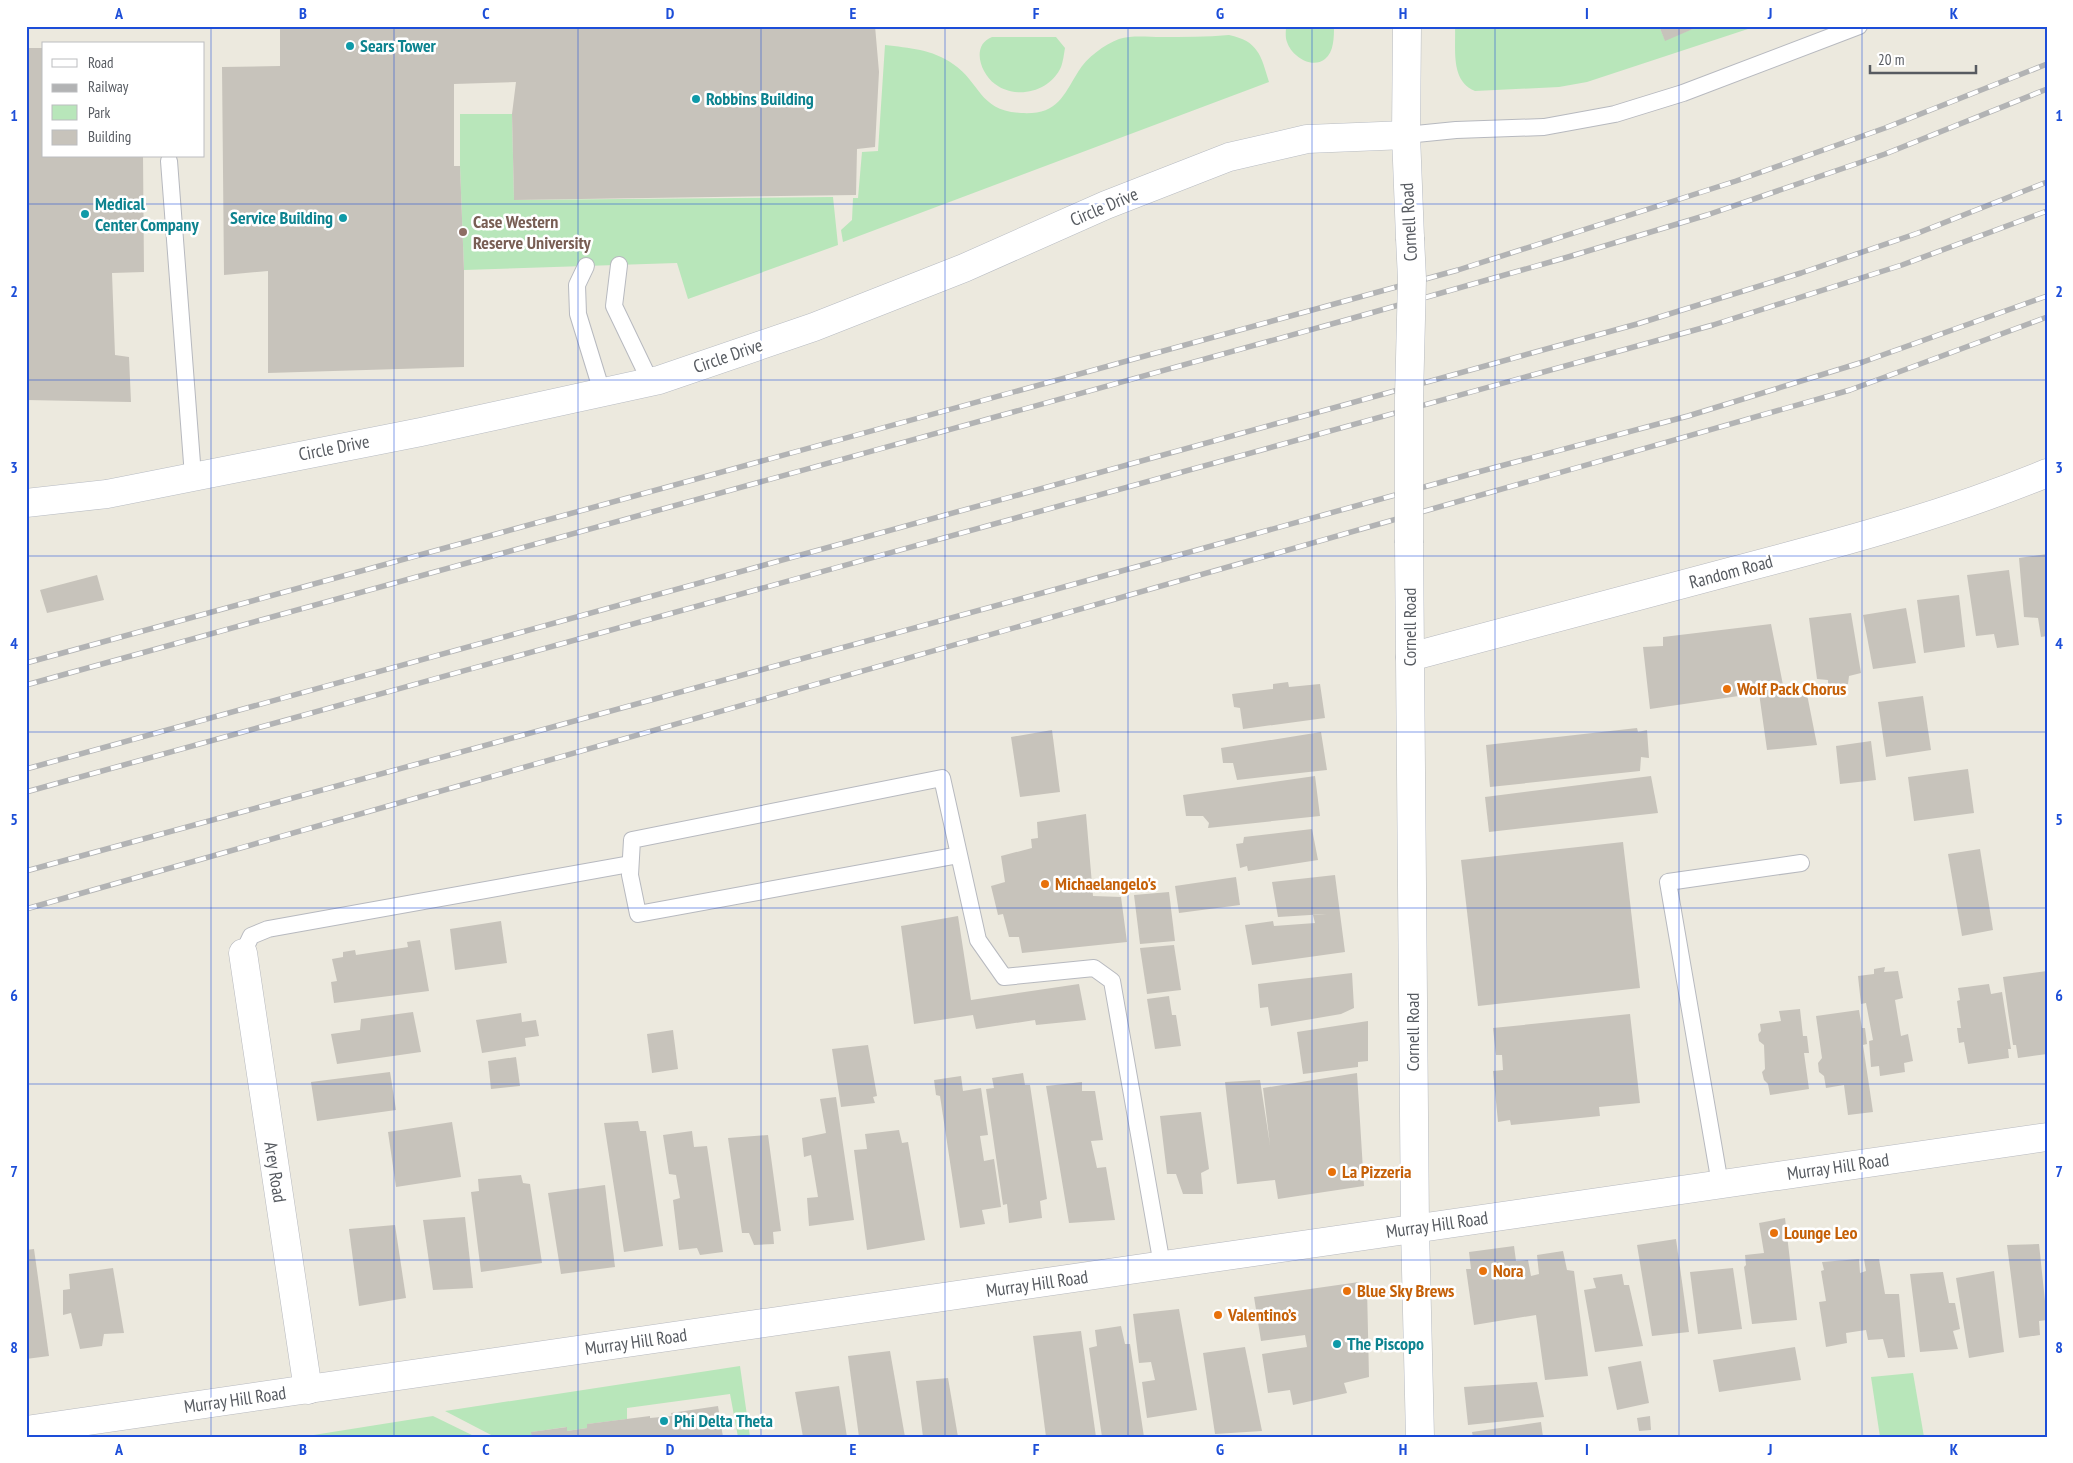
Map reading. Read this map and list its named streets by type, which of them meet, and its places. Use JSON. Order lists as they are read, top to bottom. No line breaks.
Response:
{"streets":{"street":["Circle Drive","Cornell Road","Random Road","Murray Hill Road","Arey Road"]},"crossings":[["Circle Drive","Cornell Road"],["Cornell Road","Random Road"],["Cornell Road","Murray Hill Road"],["Murray Hill Road","Arey Road"]],"places":["Sears Tower","Robbins Building","Medical Center Company","Service Building","Case Western Reserve University","Wolf Pack Chorus","Michaelangelo's","La Pizzeria","Lounge Leo","Nora","Blue Sky Brews","Valentino’s","The Piscopo","Phi Delta Theta"],"legend":["Road","Railway","Park","Building"],"scale_bar":"20 m","grid":{"columns":["A","B","C","D","E","F","G","H","I","J","K"],"rows":["1","2","3","4","5","6","7","8"]}}
